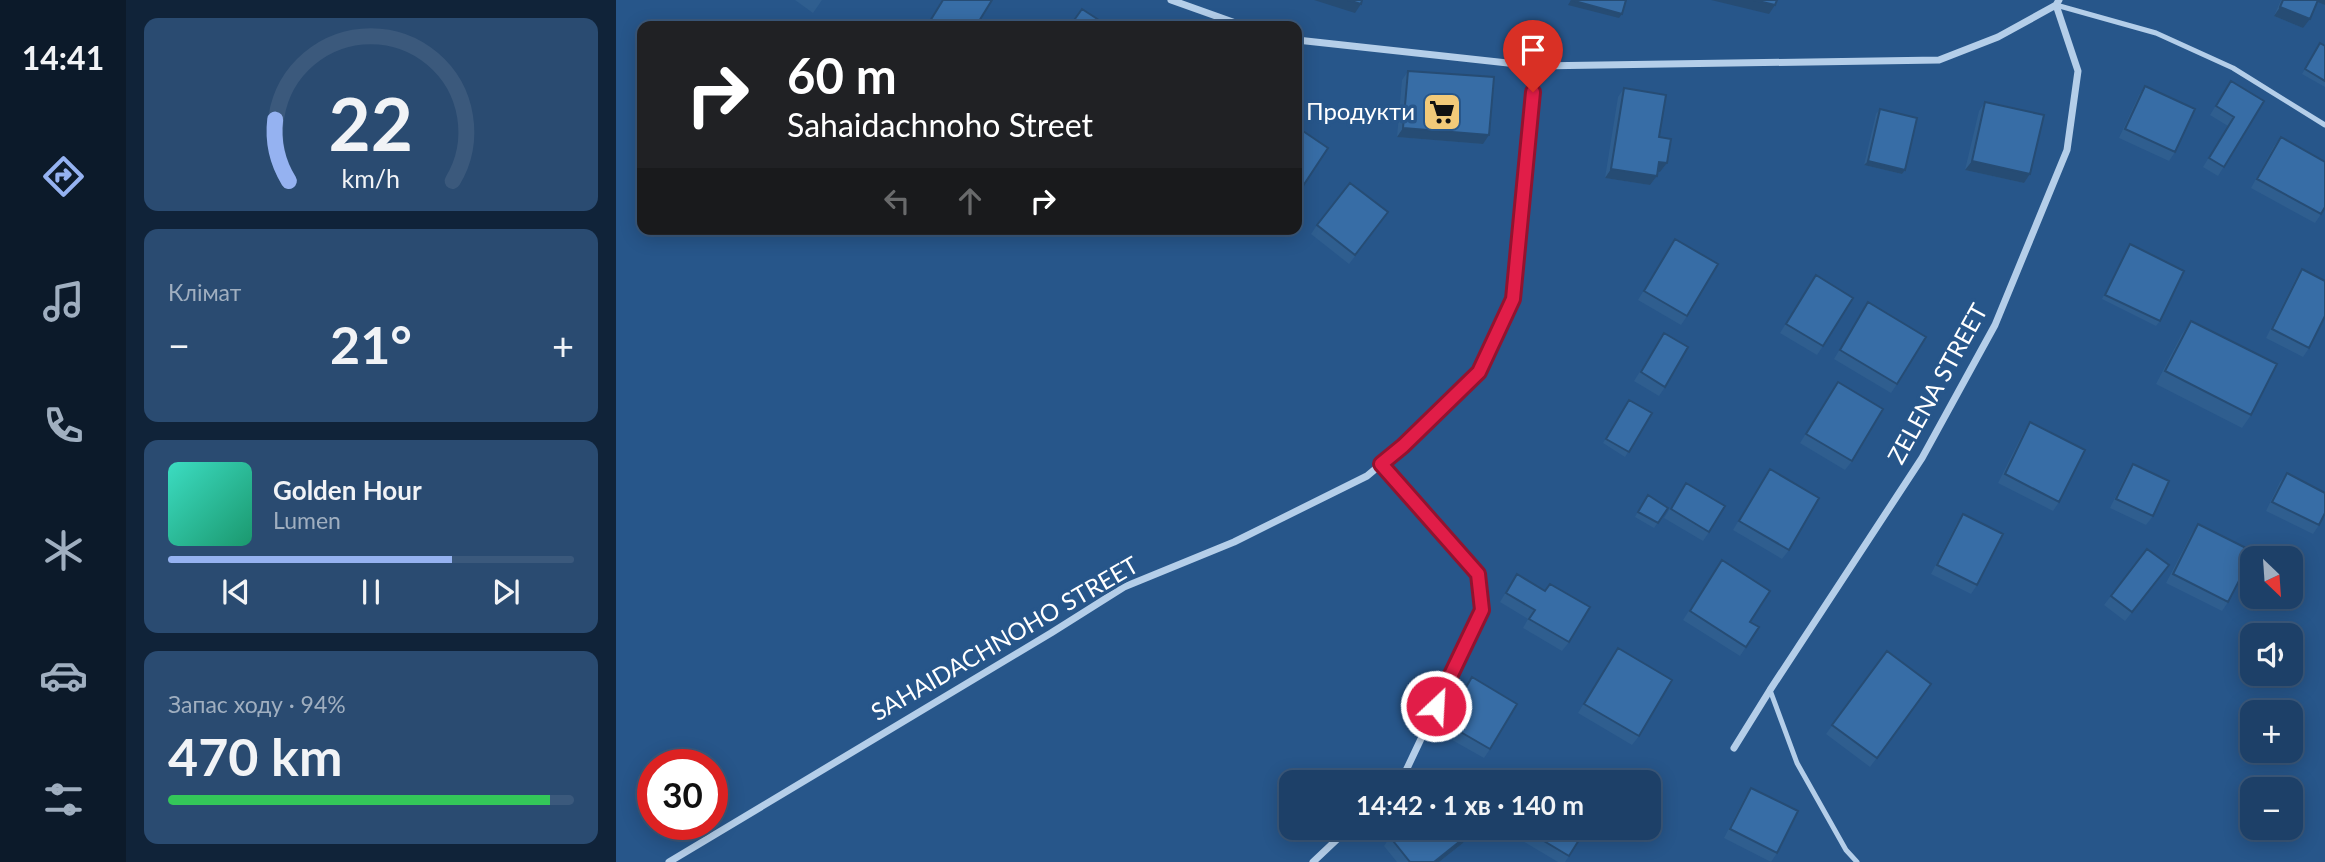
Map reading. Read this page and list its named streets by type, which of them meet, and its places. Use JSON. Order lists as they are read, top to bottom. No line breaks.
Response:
{"streets":{"street":["ZELENA STREET","SAHAIDACHNOHO STREET"]},"places":{"supermarket":["Продукти"]},"north":"bottom right","page":{"tabs":"14:41","turn":["60 m","Sahaidachnoho Street"],"tile":["Клімат",["Запас ходу · 94%","470 km"]],"heat":["−","21°","+"],"song":["Golden Hour","Lumen"],"map_buttons":["+","−"],"limit":"30","trip":"14:42 · 1 хв · 140 m","gauge":["22","km/h"]}}
